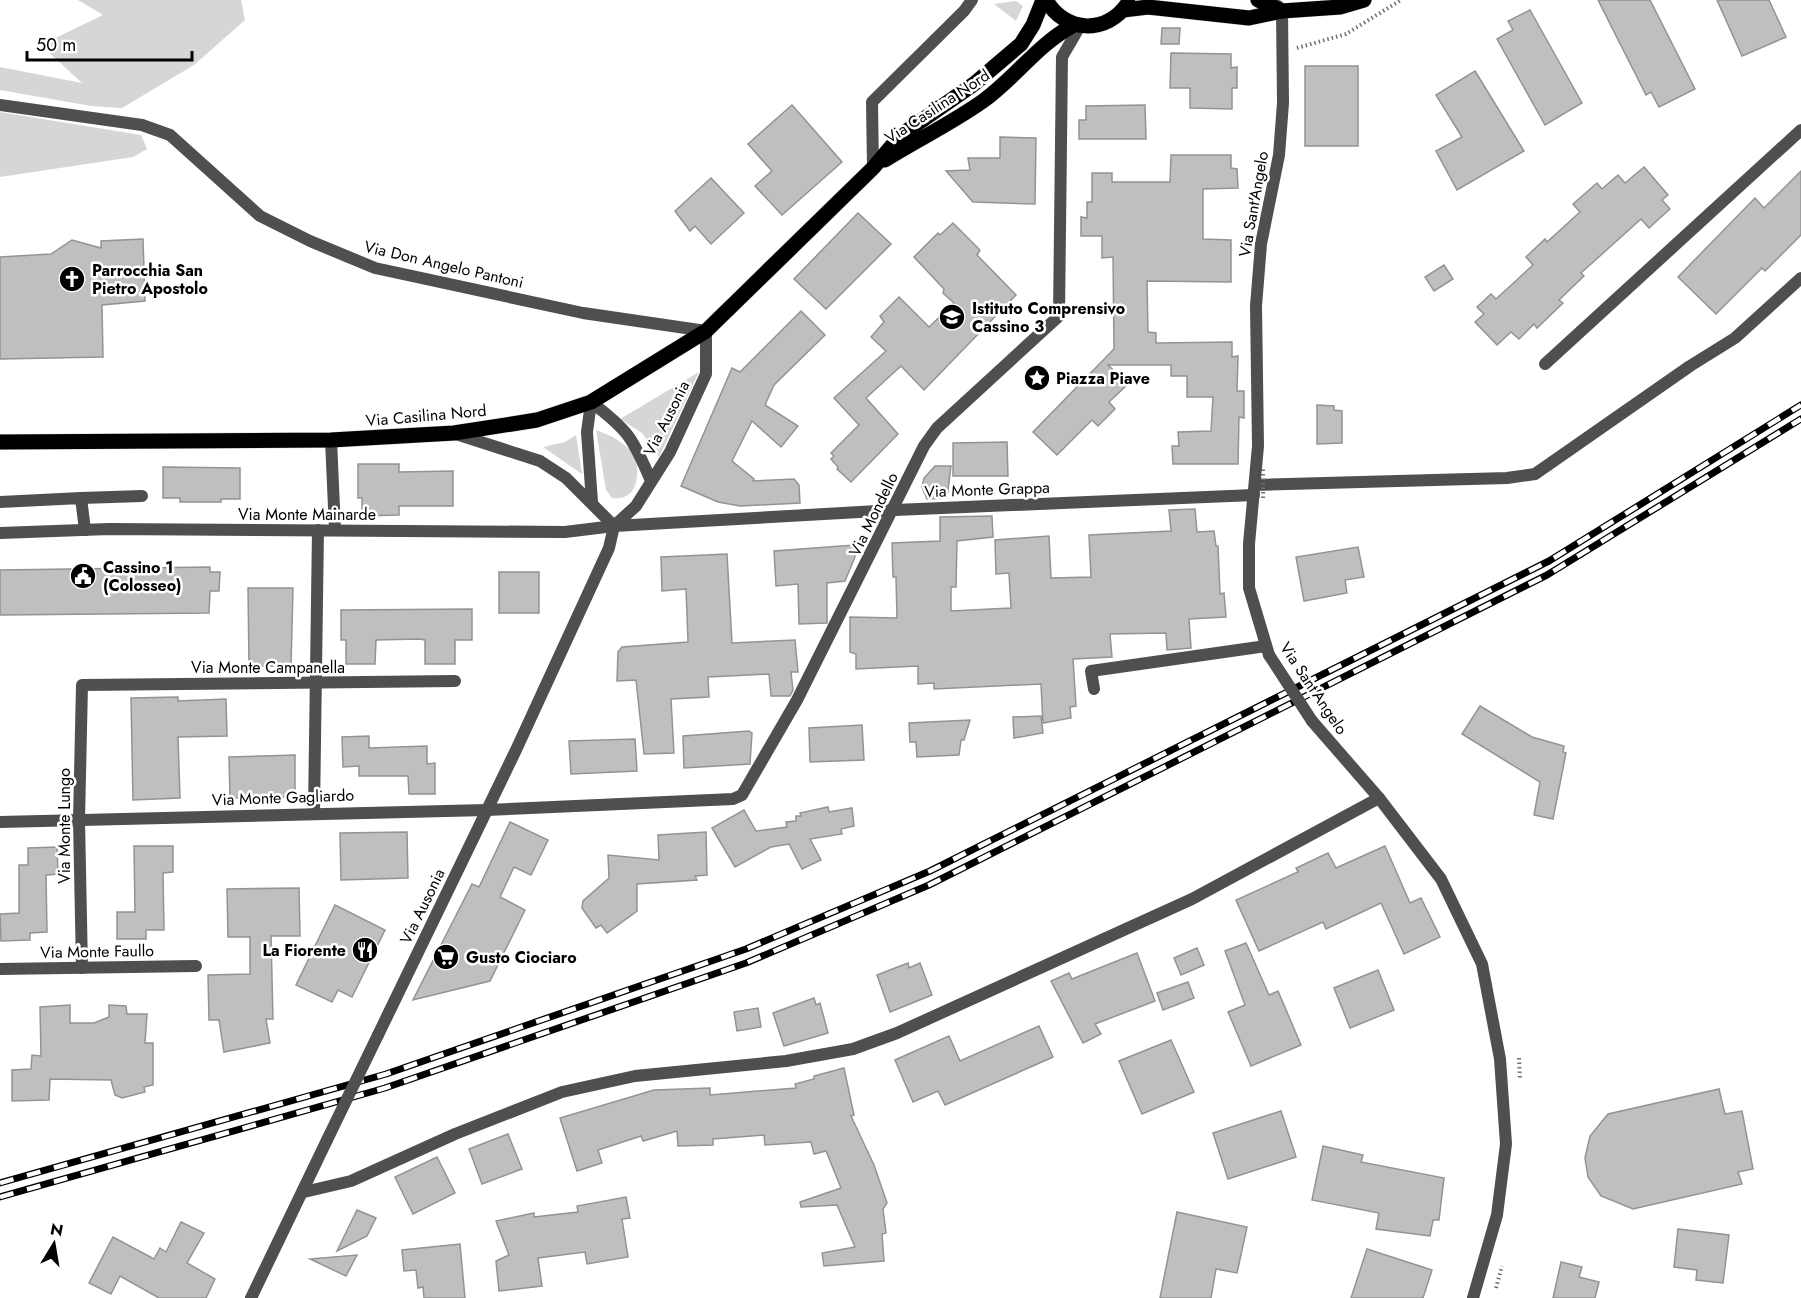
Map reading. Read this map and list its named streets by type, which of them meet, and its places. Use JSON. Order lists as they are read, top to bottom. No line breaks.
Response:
{"streets":{"main road":["Via Casilina Nord"],"street":["Via Sant'Angelo","Via Don Angelo Pantoni","Via Ausonia","Via Monte Grappa","Via Monte Mainarde","Via Mondello","Via Monte Campanella","Via Monte Gagliardo","Via Monte Lungo","Via Monte Faullo"]},"crossings":[["Via Casilina Nord","Via Don Angelo Pantoni"],["Via Casilina Nord","Via Ausonia"],["Via Casilina Nord","Via Mondello"],["Via Sant'Angelo","Via Monte Grappa"],["Via Don Angelo Pantoni","Via Ausonia"],["Via Ausonia","Via Monte Grappa"],["Via Ausonia","Via Monte Mainarde"],["Via Ausonia","Via Mondello"],["Via Ausonia","Via Monte Gagliardo"],["Via Monte Grappa","Via Monte Mainarde"],["Via Monte Grappa","Via Mondello"],["Via Mondello","Via Monte Gagliardo"],["Via Monte Campanella","Via Monte Lungo"],["Via Monte Gagliardo","Via Monte Lungo"],["Via Monte Lungo","Via Monte Faullo"]],"places":{"church":["Parrocchia San Pietro Apostolo"],"school or university":["Istituto Comprensivo Cassino 3"],"place":["Piazza Piave"],"public building":["Cassino 1 (Colosseo)"],"restaurant":["La Fiorente"],"supermarket":["Gusto Ciociaro"]},"scale_bar":"50 m","north":"top"}
